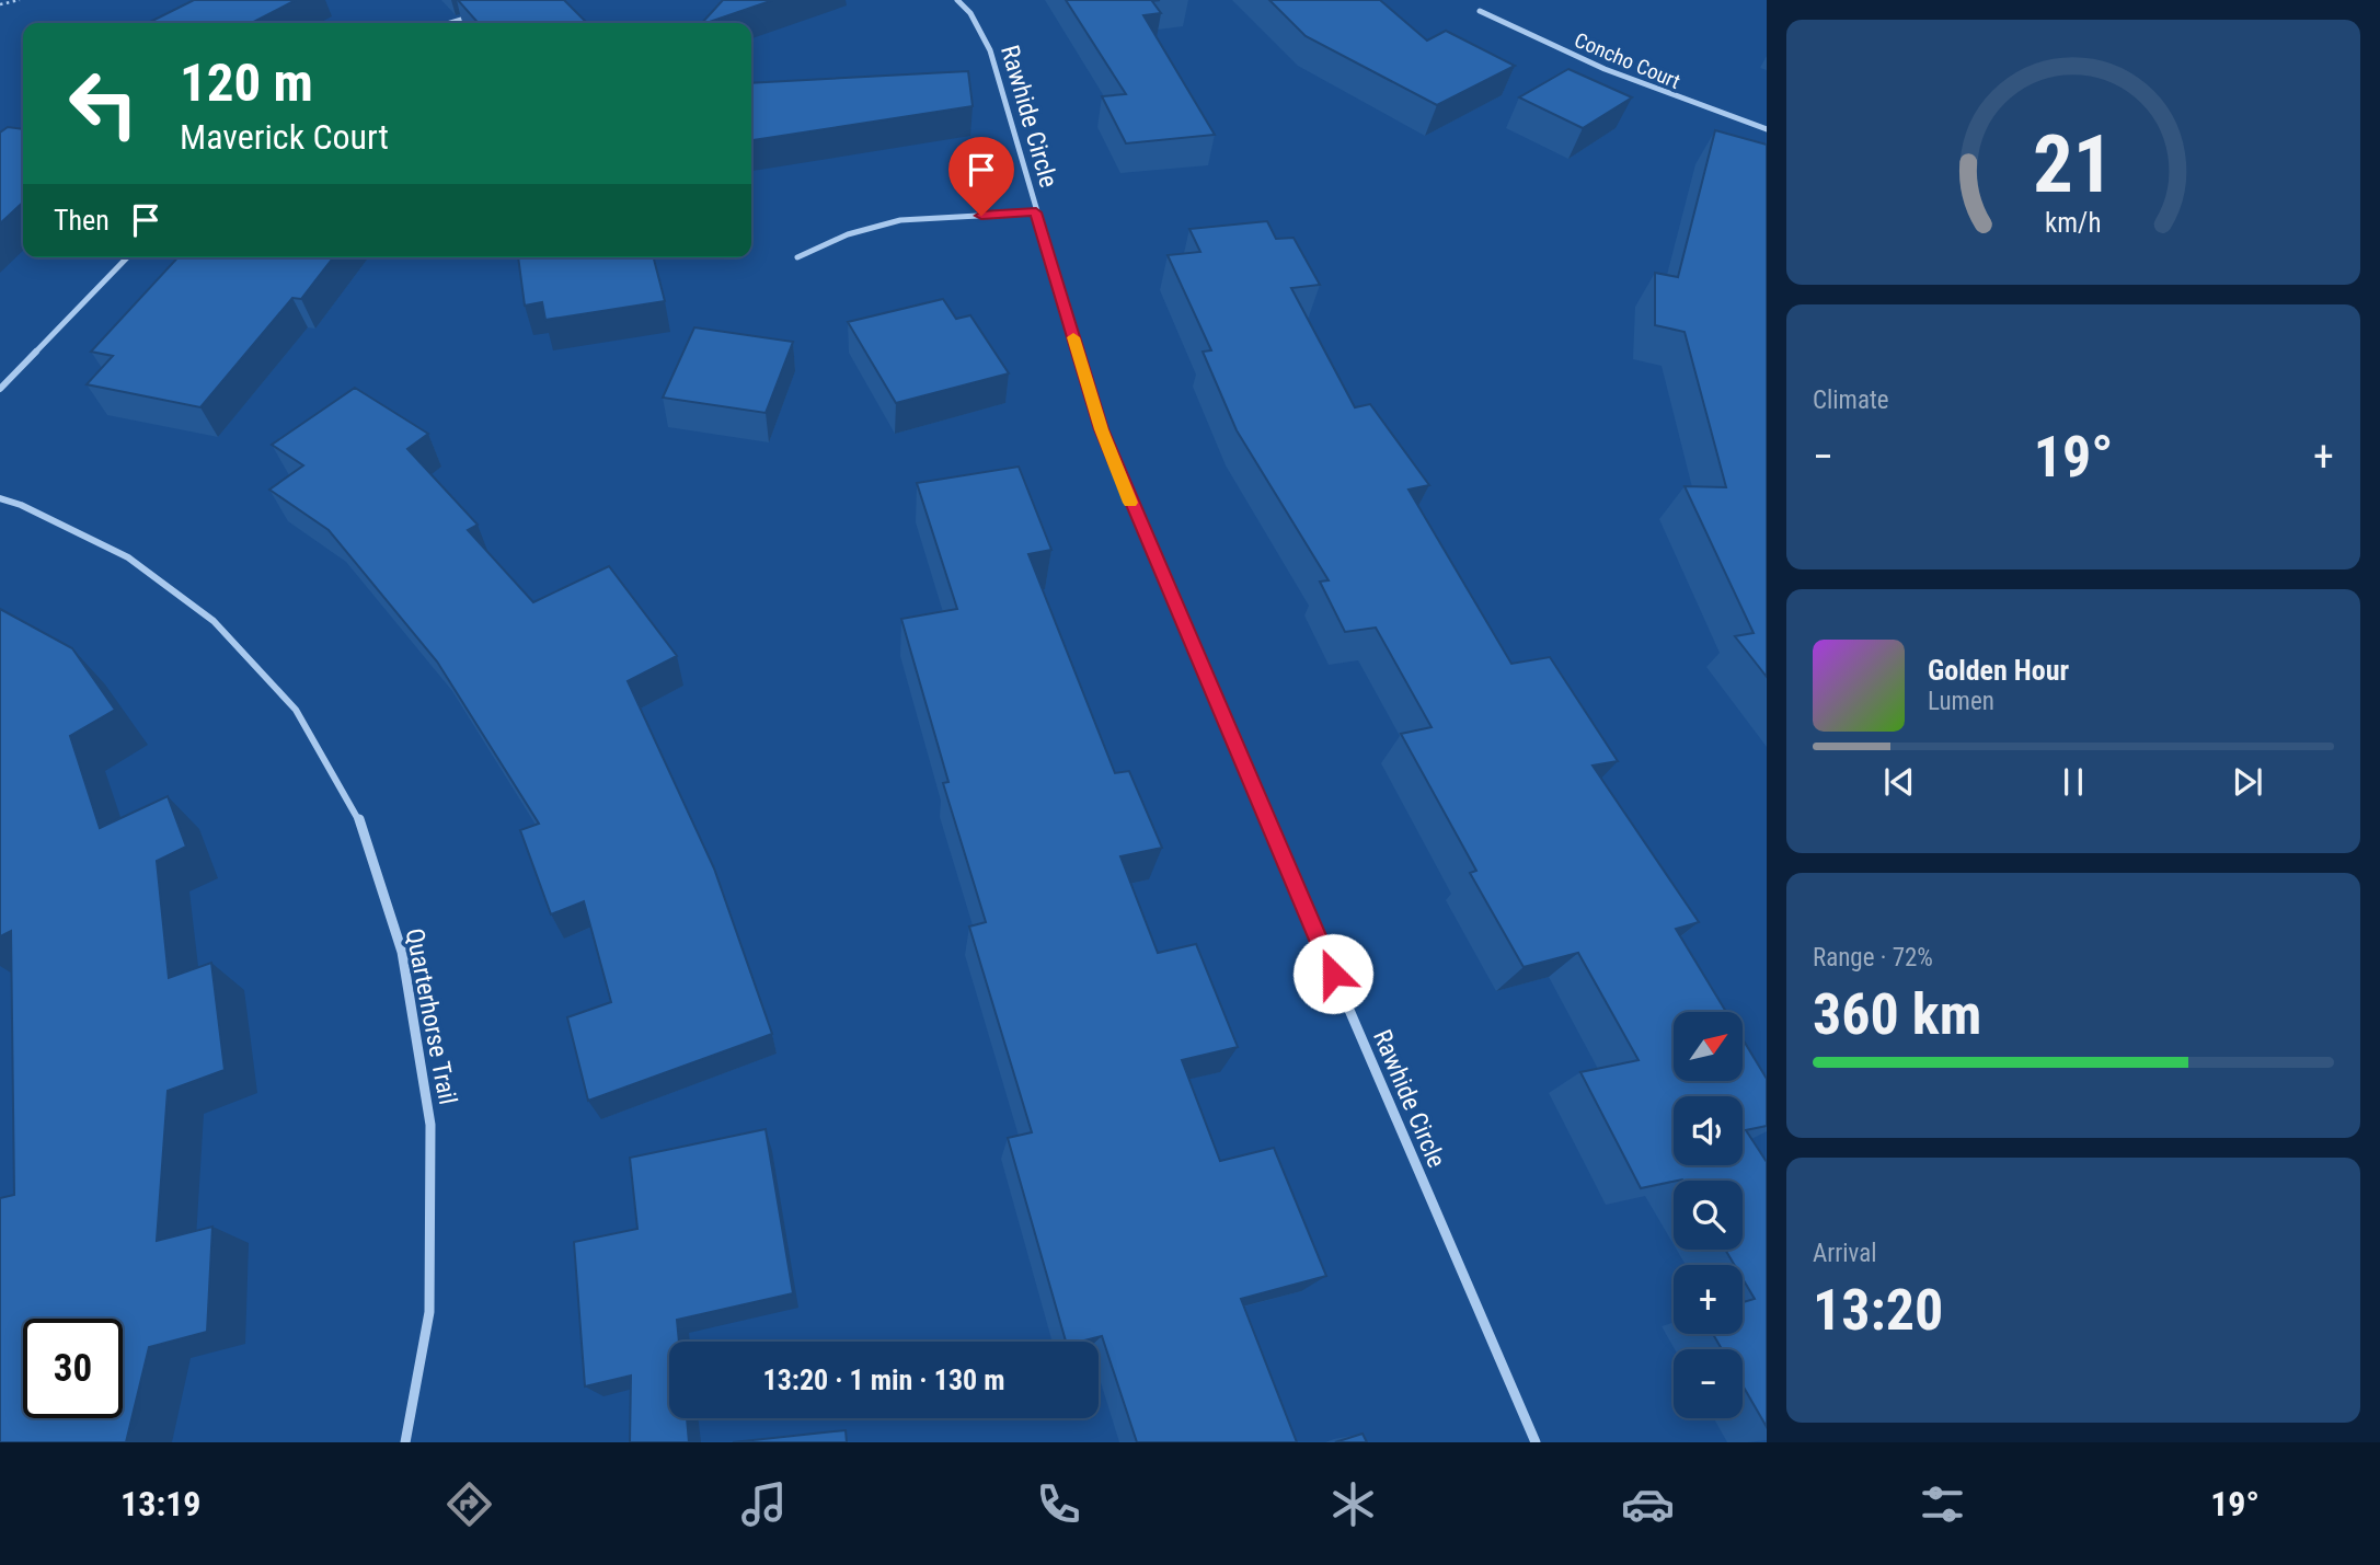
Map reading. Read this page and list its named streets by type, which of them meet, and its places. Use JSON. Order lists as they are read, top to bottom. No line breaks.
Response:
{"streets":{"street":["Concho Court","Rawhide Circle","Quarterhorse Trail"]},"north":"top right","page":{"turn":["120 m","Maverick Court"],"then":"Then","tile":["Climate",["Range · 72%","360 km"],["Arrival","13:20"]],"heat":["−","19°","+"],"song":["Golden Hour","Lumen"],"map_buttons":["+","−"],"limit":"30","trip":"13:20 · 1 min · 130 m","tabs":["13:19","19°"],"gauge":["21","km/h"]}}
